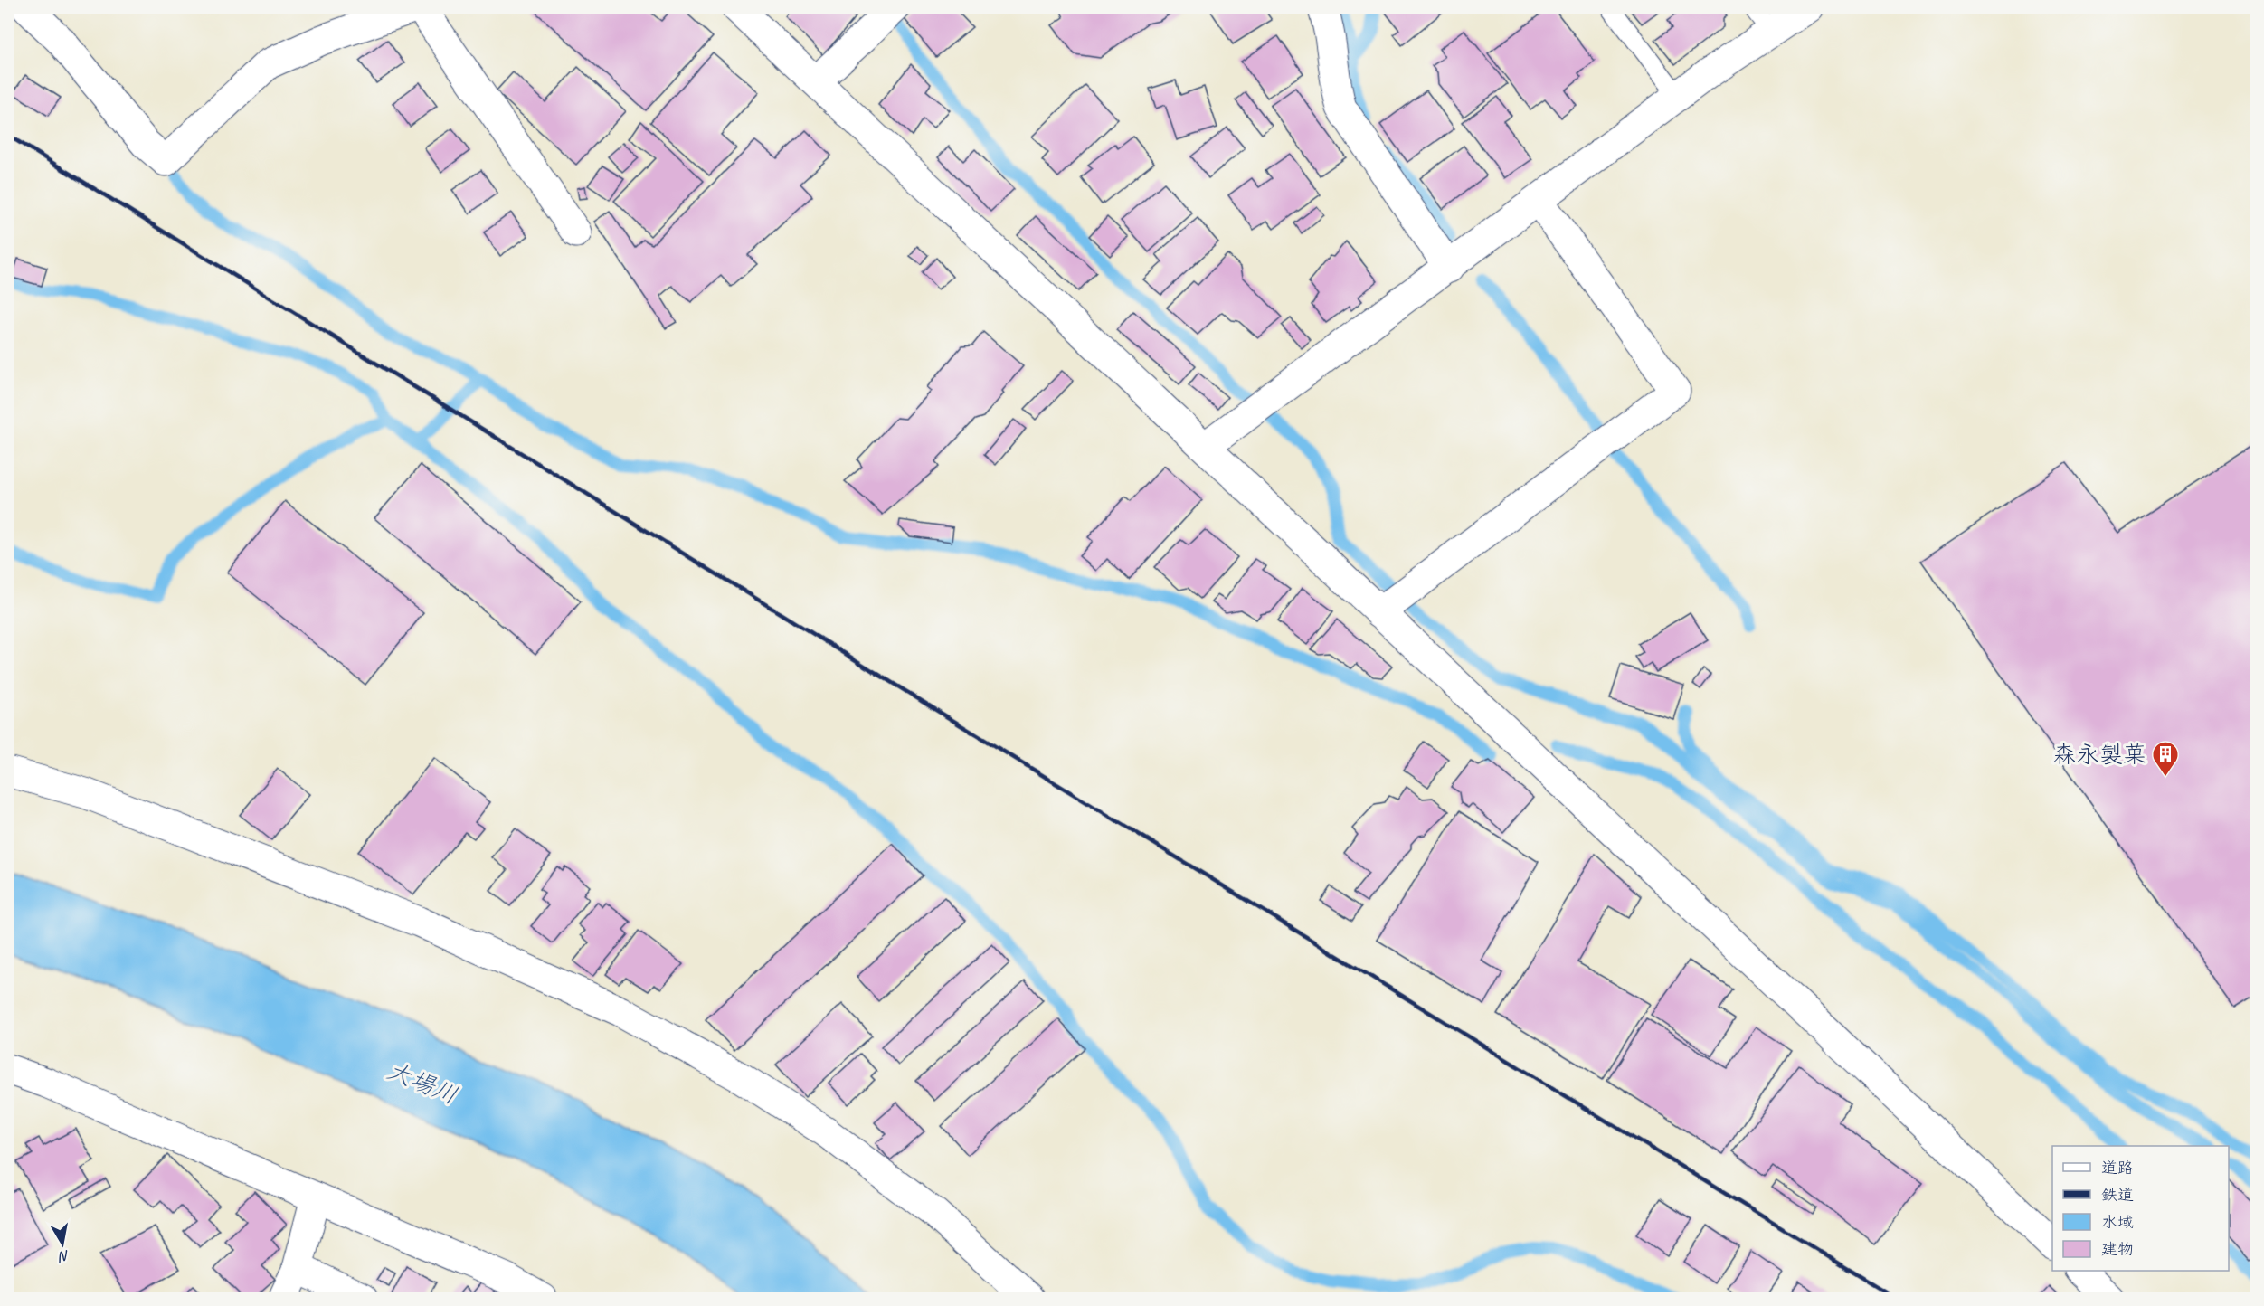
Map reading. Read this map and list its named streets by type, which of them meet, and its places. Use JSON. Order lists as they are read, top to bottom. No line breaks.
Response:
{"water":["大場川"],"places":{"building":["森永製菓"]},"legend":["道路","鉄道","水域","建物"],"north":"bottom"}
